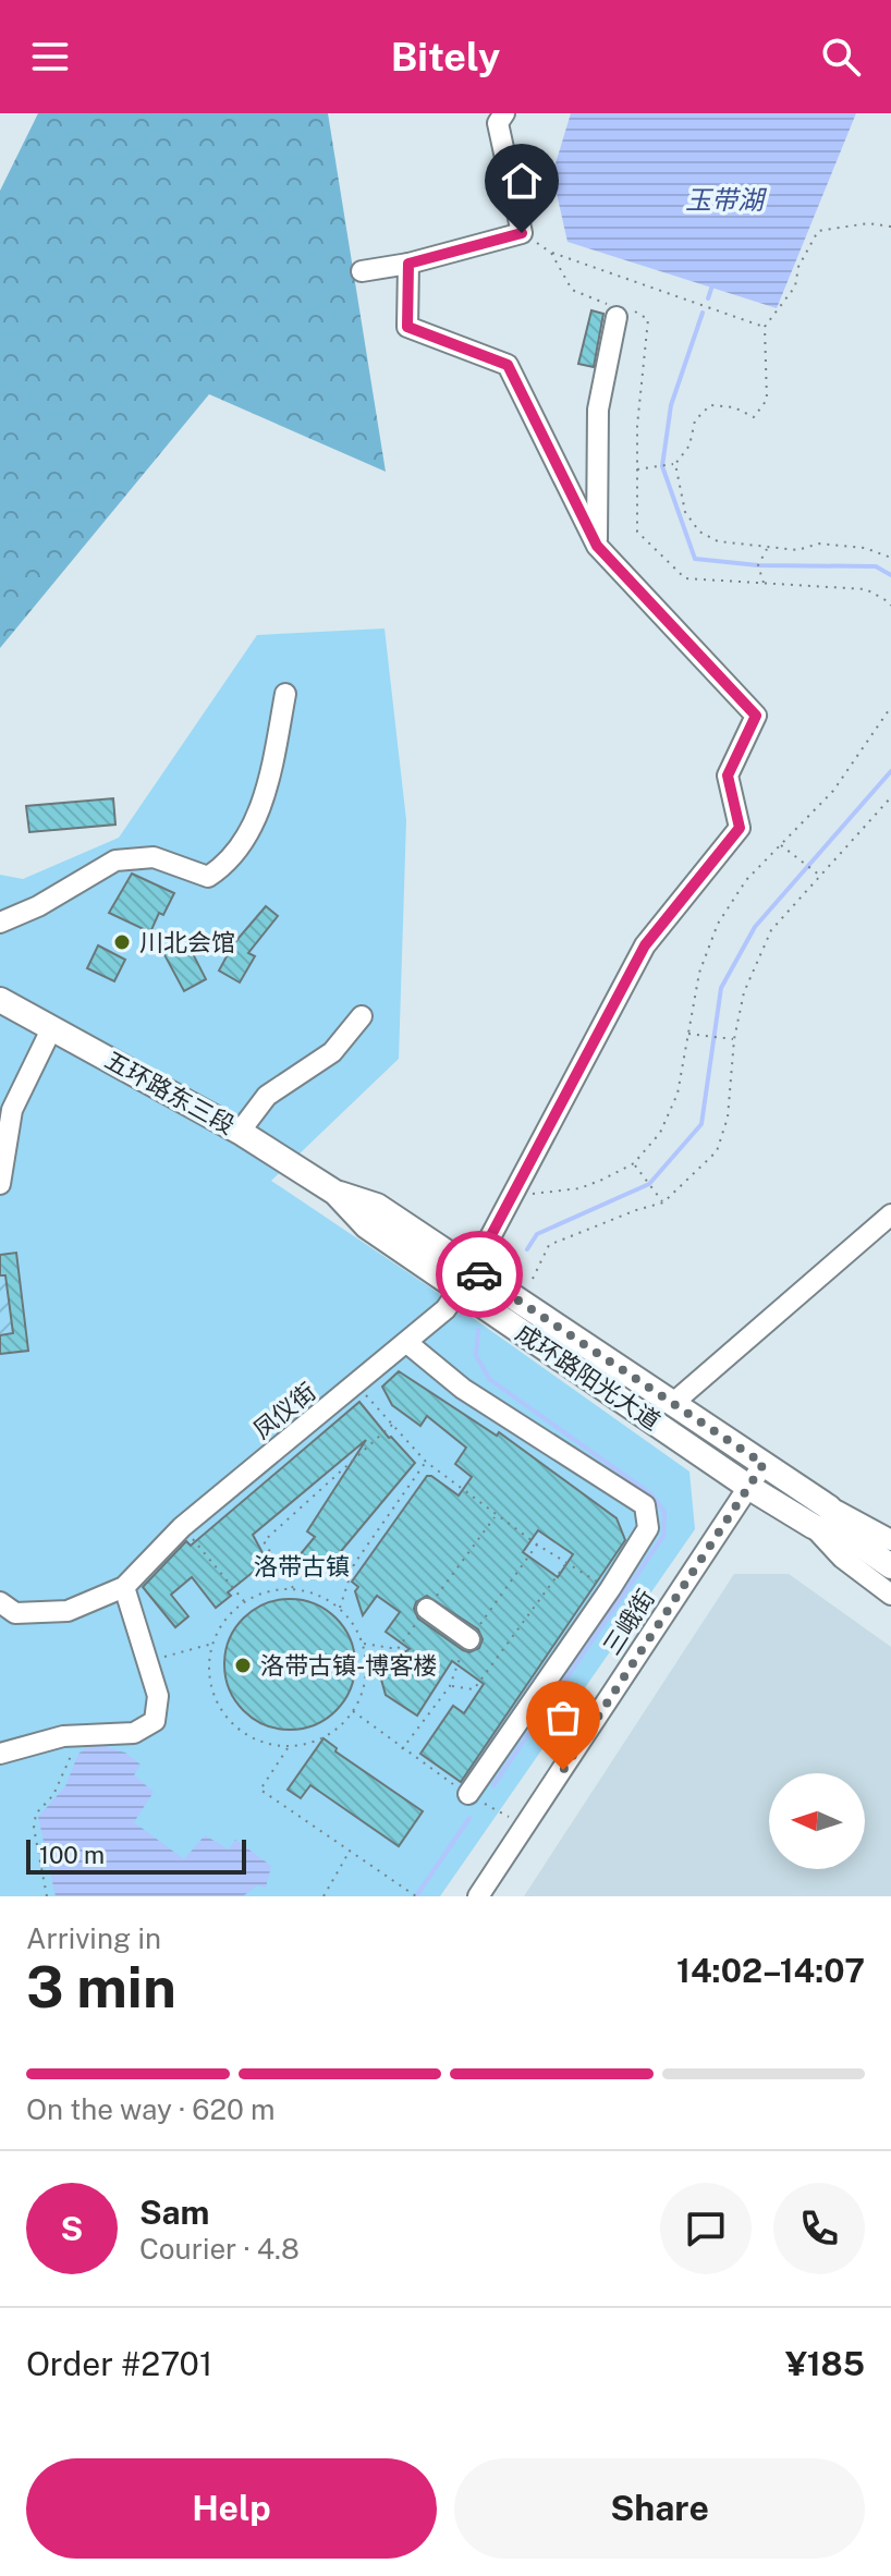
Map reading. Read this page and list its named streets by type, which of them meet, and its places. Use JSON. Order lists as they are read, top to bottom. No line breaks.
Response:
{"streets":{"main road":["五环路东三段","成环路阳光大道"],"street":["凤仪街","三峨街"]},"crossings":[["五环路东三段","成环路阳光大道"],["成环路阳光大道","凤仪街"],["成环路阳光大道","三峨街"]],"water":["玉带湖"],"parks":["洛带古镇"],"places":["川北会馆","洛带古镇-博客楼"],"scale_bar":"100 m","north":"left","page":{"header":"Bitely","scale":"100 m","heading":["3 min","Arriving in","14:02–14:07"],"panel":["Sam","Courier · 4.8","Order #2701","¥185"],"bar":"On the way · 620 m","round":"S","buttons":["Help","Share"]}}
